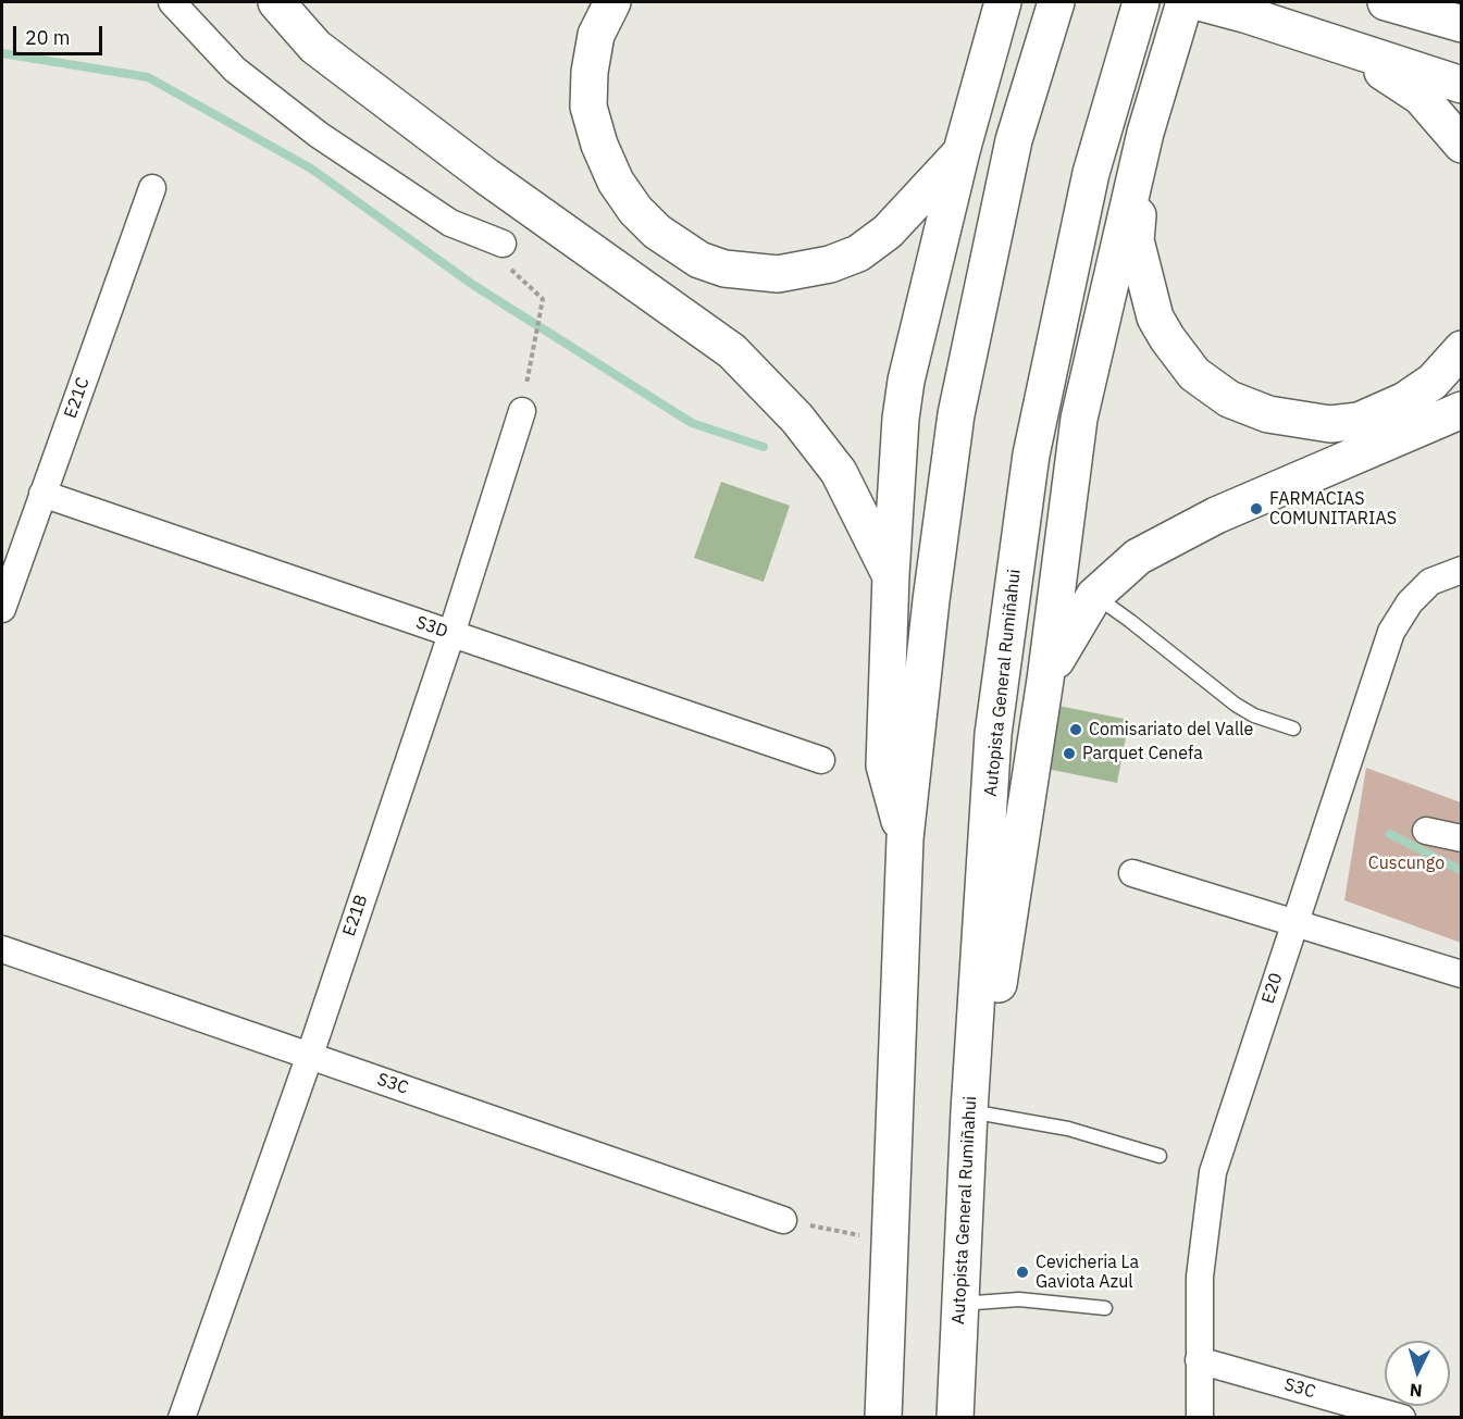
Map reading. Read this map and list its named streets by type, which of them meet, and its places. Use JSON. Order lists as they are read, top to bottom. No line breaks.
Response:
{"streets":{"highway":["Autopista General Rumiñahui"],"street":["E21C","S3D","E21B","E20","S3C"]},"crossings":[["E21C","S3D"],["S3D","E21B"],["E21B","S3C"],["E20","S3C"]],"parks":["Cuscungo"],"places":["FARMACIAS COMUNITARIAS","Comisariato del Valle","Parquet Cenefa","Cevicheria La Gaviota Azul"],"scale_bar":"20 m","north":"bottom"}
